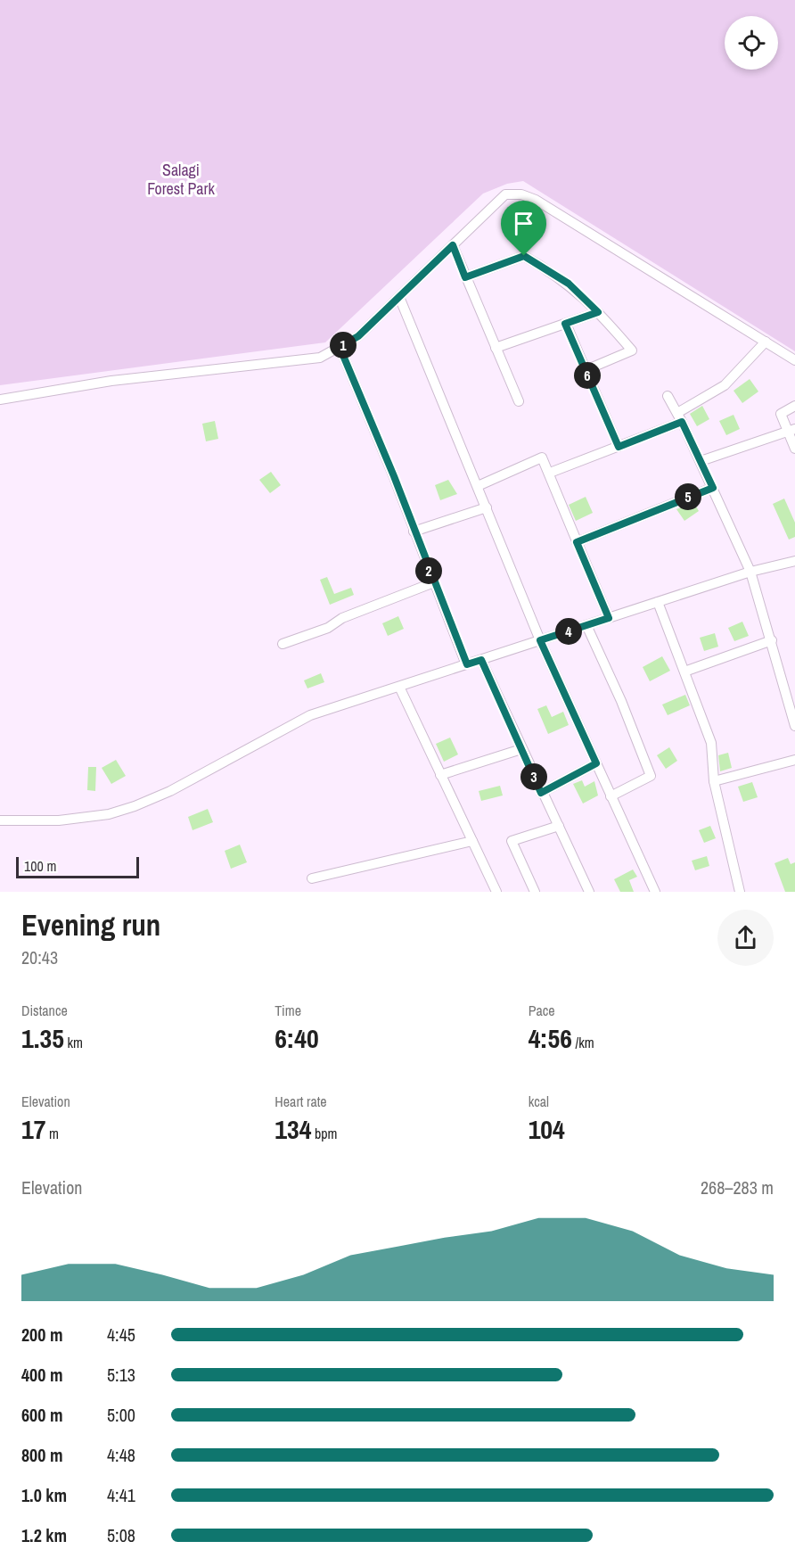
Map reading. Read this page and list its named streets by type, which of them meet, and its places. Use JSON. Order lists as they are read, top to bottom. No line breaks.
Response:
{"parks":["Salagi Forest Park"],"scale_bar":"100 m","page":{"pins":["1","6","5","2","4","3"],"scale":"100 m","heading":["Evening run","20:43"],"stats":[["Distance","1.35 km"],["Time","6:40"],["Pace","4:56 /km"],["Elevation","17 m"],["Heart rate","134 bpm"],["kcal","104"]],"chart":["Elevation","268–283 m"],"list":[{"name":"200 m","note":"4:45"},{"name":"400 m","note":"5:13"},{"name":"600 m","note":"5:00"},{"name":"800 m","note":"4:48"},{"name":"1.0 km","note":"4:41"},{"name":"1.2 km","note":"5:08"}]}}
